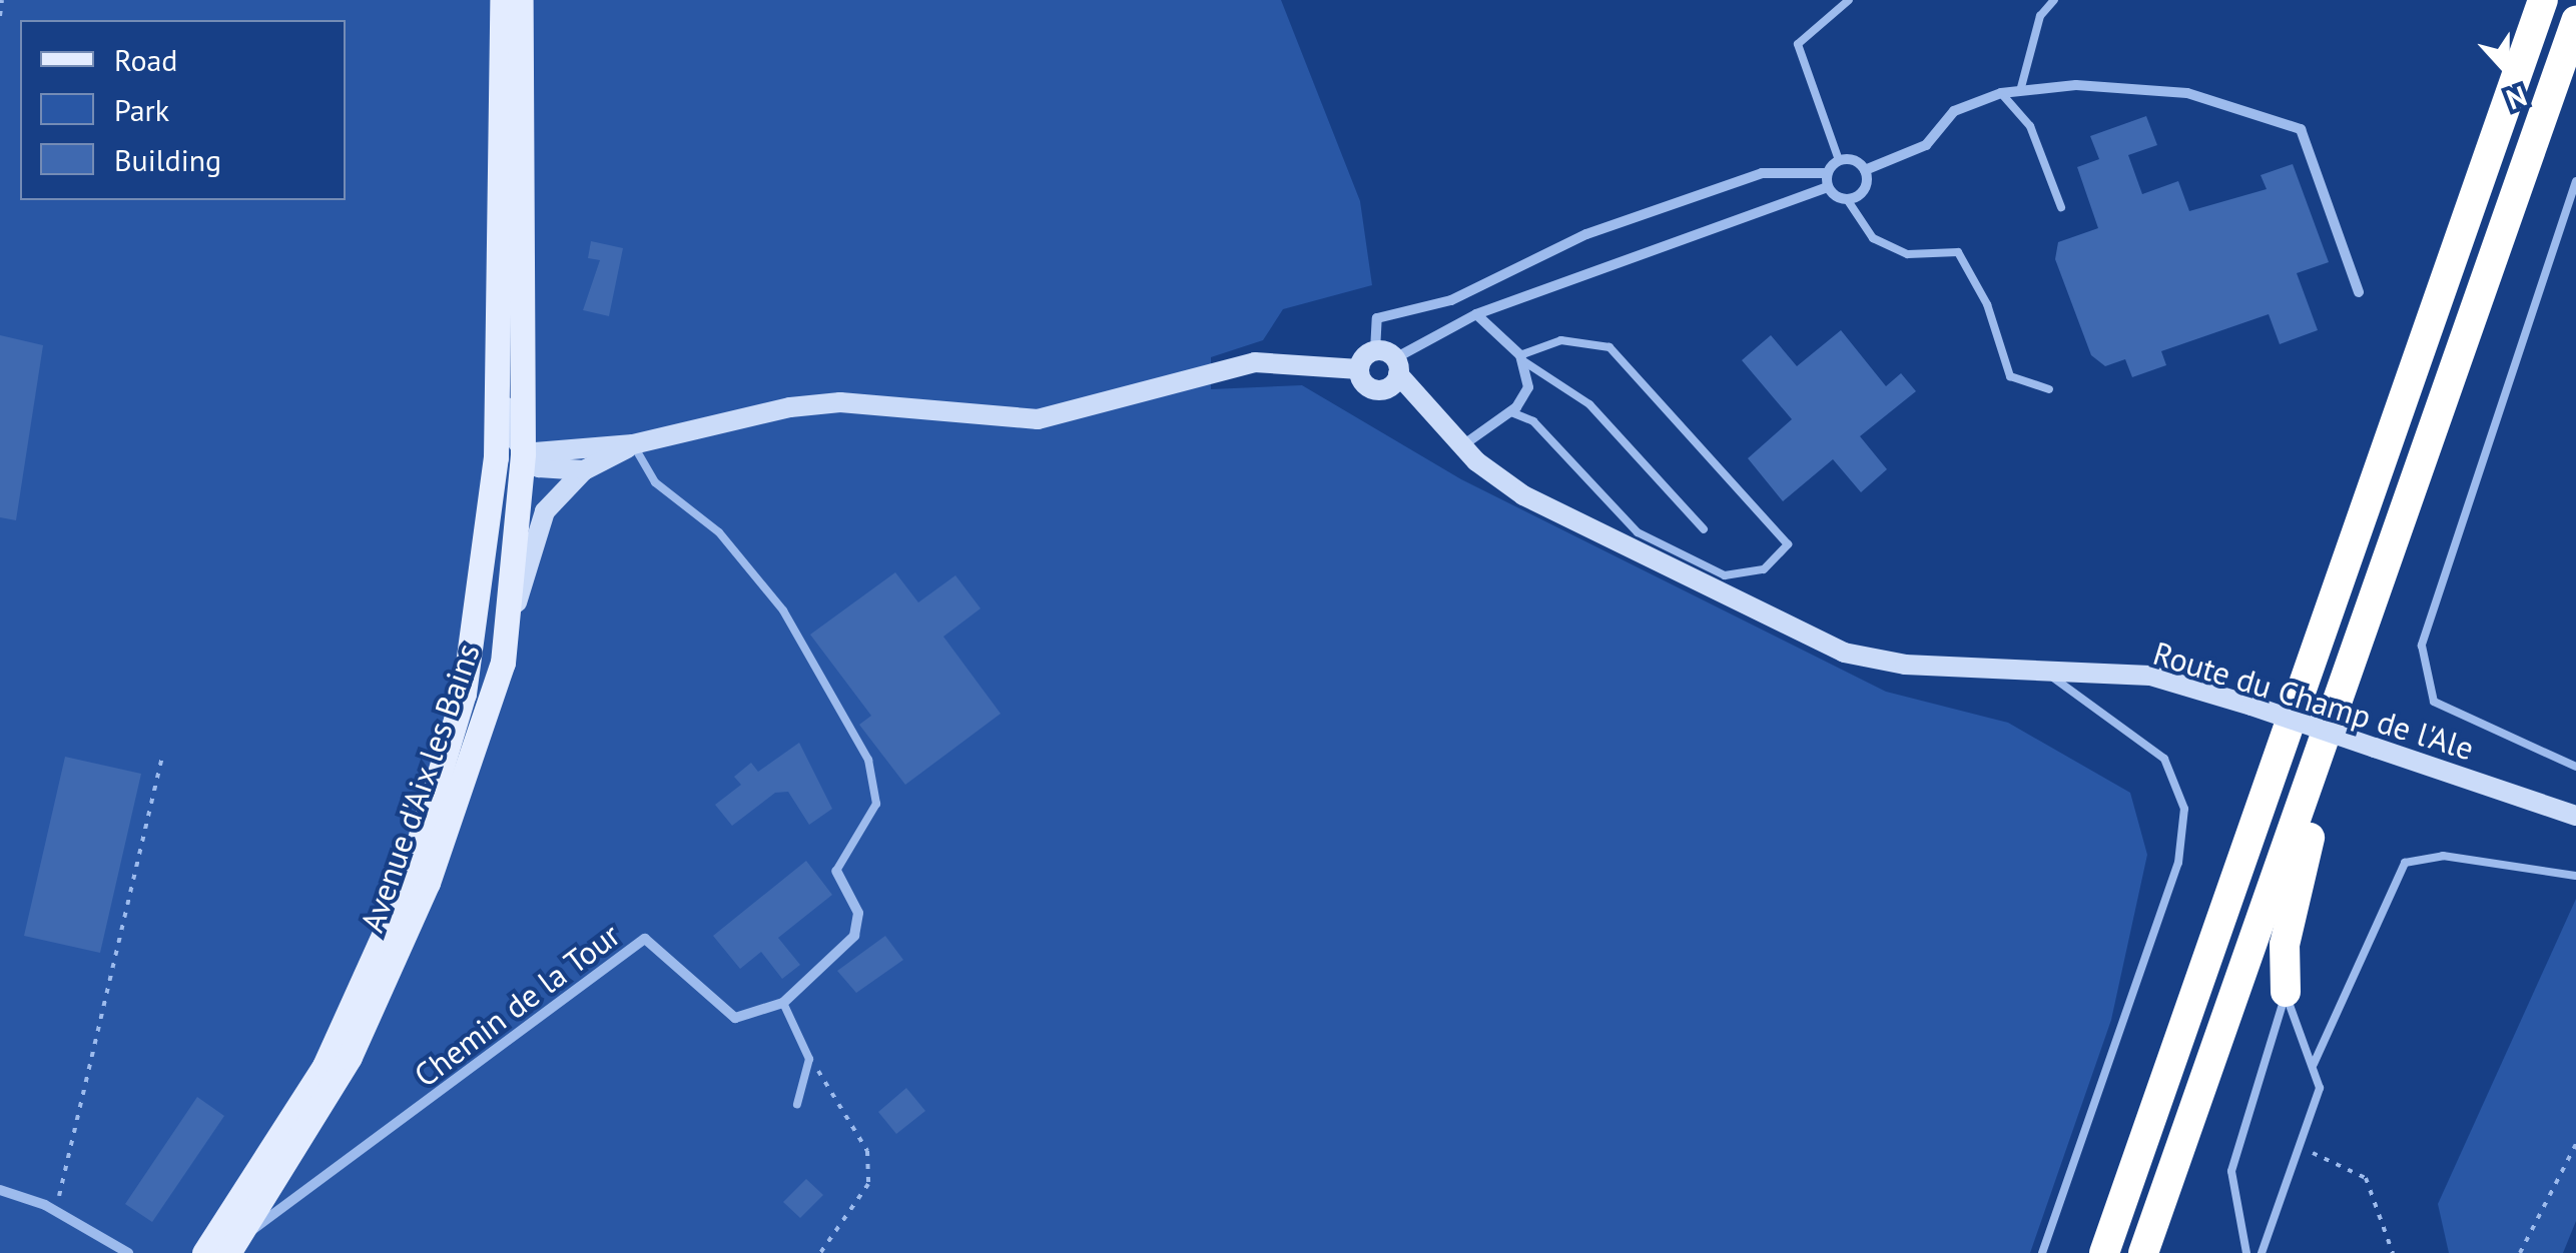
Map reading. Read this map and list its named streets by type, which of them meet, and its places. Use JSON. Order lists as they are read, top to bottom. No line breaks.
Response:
{"streets":{"main road":["Avenue d'Aix les Bains"],"street":["Route du Champ de l'Ale","Chemin de la Tour"]},"crossings":[["Avenue d'Aix les Bains","Chemin de la Tour"]],"legend":["Road","Park","Building"],"north":"bottom"}
